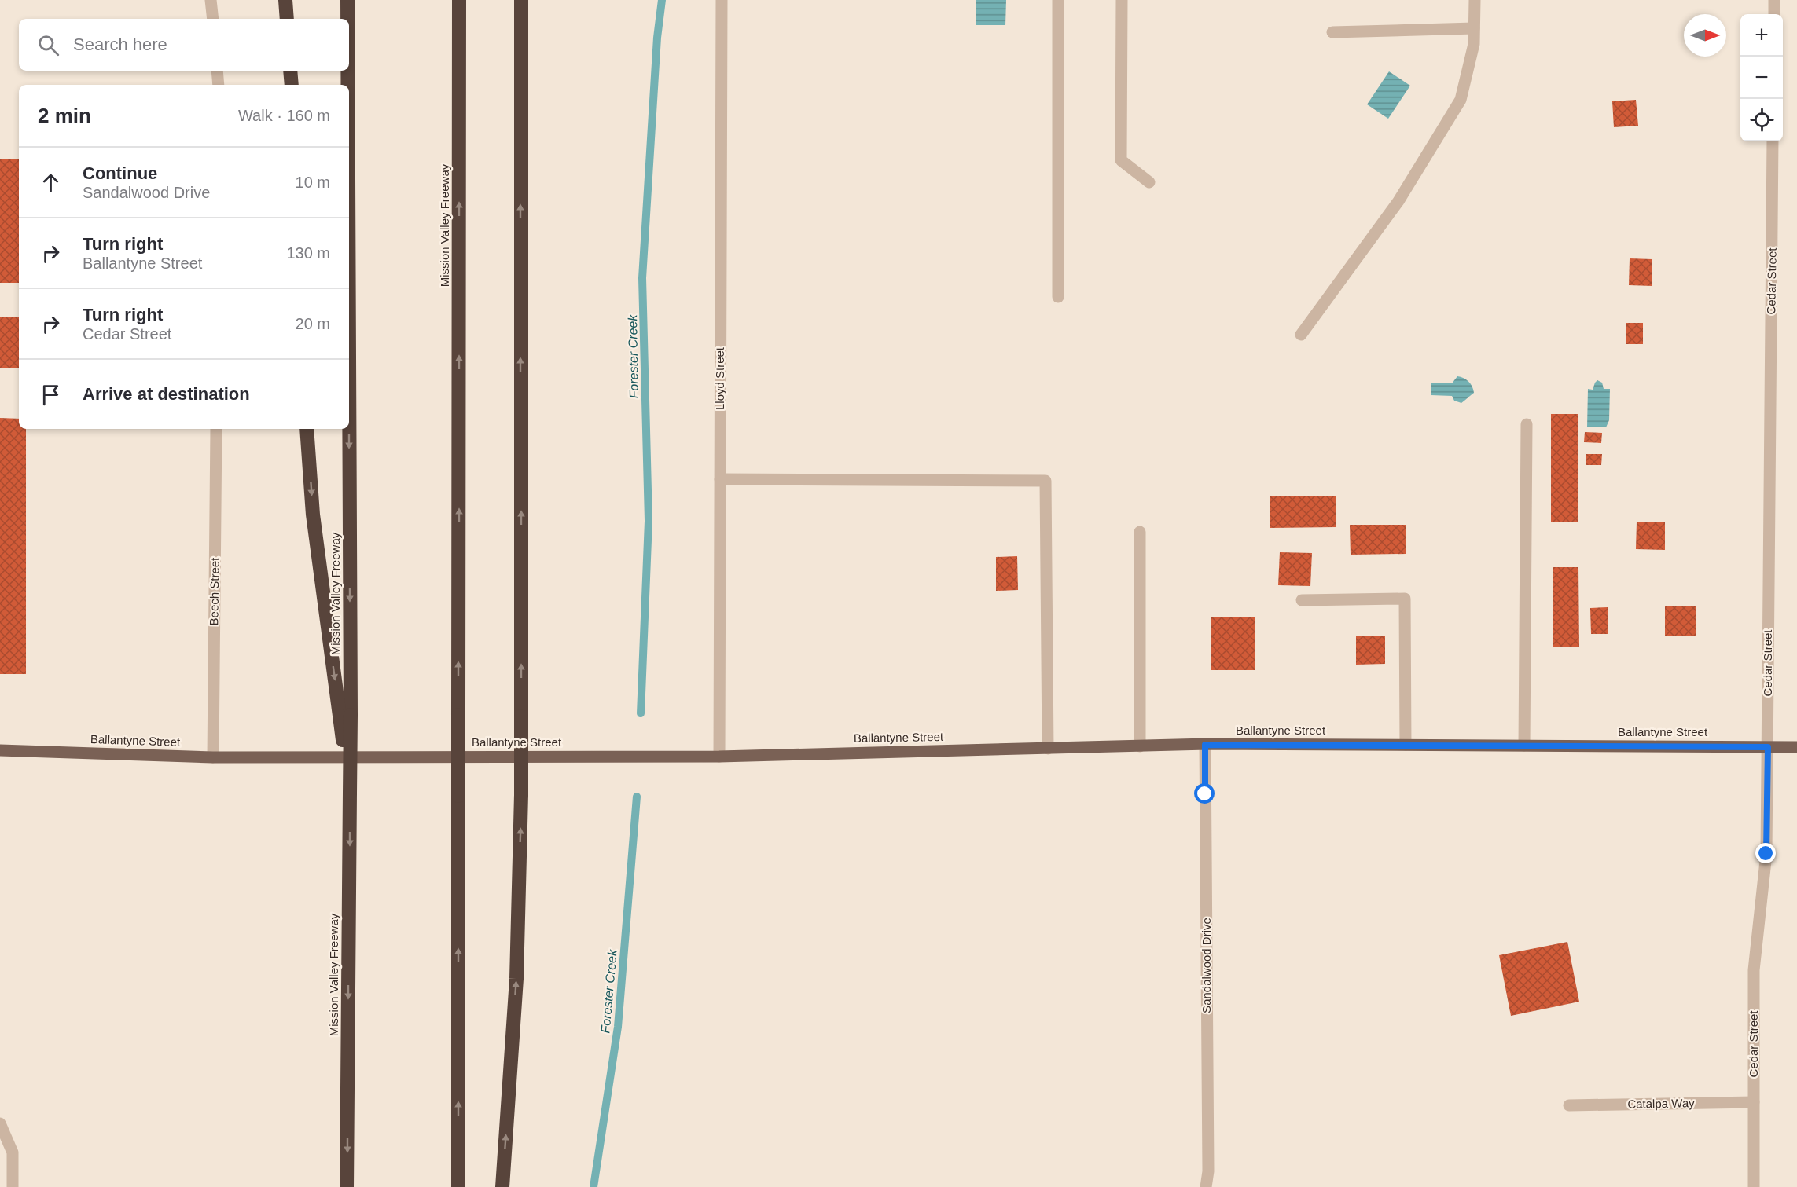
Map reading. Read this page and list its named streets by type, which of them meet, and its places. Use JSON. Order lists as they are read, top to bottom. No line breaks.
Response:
{"streets":{"highway":["Mission Valley Freeway"],"main road":["Ballantyne Street"],"street":["Cedar Street","Lloyd Street","Beech Street","Sandalwood Drive","Catalpa Way"]},"crossings":[["Cedar Street","Ballantyne Street"],["Cedar Street","Catalpa Way"],["Lloyd Street","Ballantyne Street"],["Beech Street","Ballantyne Street"],["Ballantyne Street","Sandalwood Drive"]],"water":["Forester Creek"],"north":"right","page":{"map_buttons":["+","−"],"search":"Search here","heading":["2 min","Walk · 160 m"],"list":[["Continue","Sandalwood Drive","10 m"],["Turn right","Ballantyne Street","130 m"],["Turn right","Cedar Street","20 m"],"Arrive at destination"]}}
